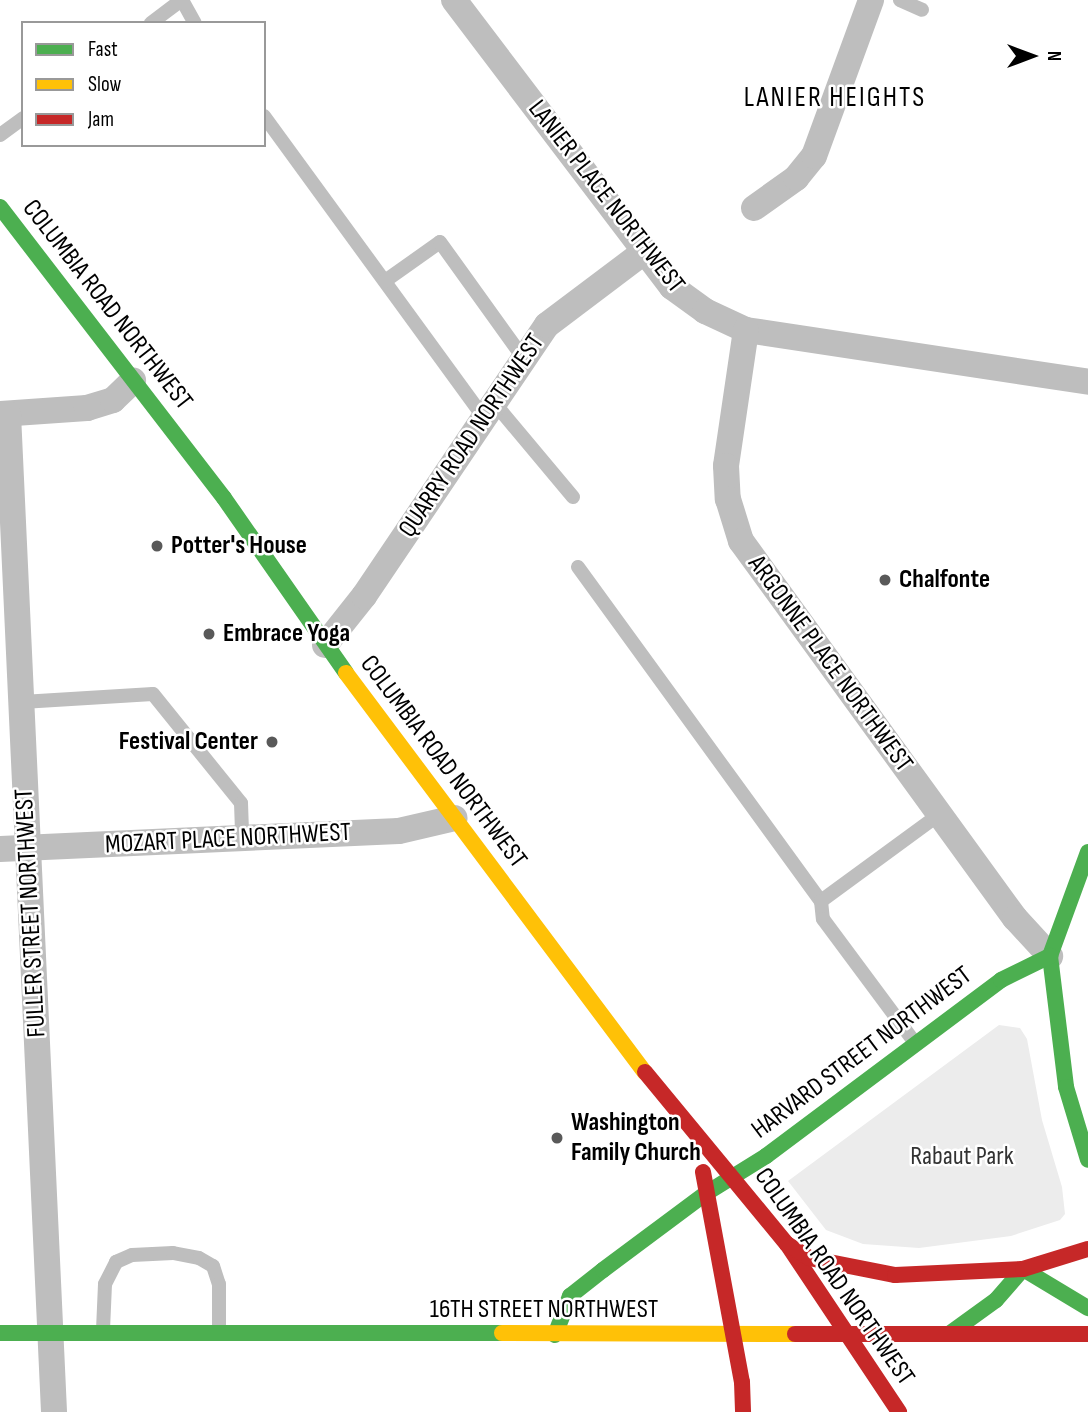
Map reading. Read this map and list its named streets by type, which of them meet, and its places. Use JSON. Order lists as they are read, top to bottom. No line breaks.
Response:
{"streets":{"main road":["COLUMBIA ROAD NORTHWEST","HARVARD STREET NORTHWEST","16TH STREET NORTHWEST"],"street":["LANIER PLACE NORTHWEST","QUARRY ROAD NORTHWEST","ARGONNE PLACE NORTHWEST","MOZART PLACE NORTHWEST","FULLER STREET NORTHWEST"]},"crossings":[["LANIER PLACE NORTHWEST","QUARRY ROAD NORTHWEST"],["LANIER PLACE NORTHWEST","ARGONNE PLACE NORTHWEST"],["COLUMBIA ROAD NORTHWEST","QUARRY ROAD NORTHWEST"],["COLUMBIA ROAD NORTHWEST","MOZART PLACE NORTHWEST"],["COLUMBIA ROAD NORTHWEST","HARVARD STREET NORTHWEST"],["COLUMBIA ROAD NORTHWEST","16TH STREET NORTHWEST"],["ARGONNE PLACE NORTHWEST","HARVARD STREET NORTHWEST"],["MOZART PLACE NORTHWEST","FULLER STREET NORTHWEST"],["FULLER STREET NORTHWEST","16TH STREET NORTHWEST"],["HARVARD STREET NORTHWEST","16TH STREET NORTHWEST"]],"districts":["LANIER HEIGHTS"],"parks":["Rabaut Park"],"places":["Potter's House","Chalfonte","Embrace Yoga","Festival Center","Washington Family Church"],"legend":["Fast","Slow","Jam"],"north":"right"}
